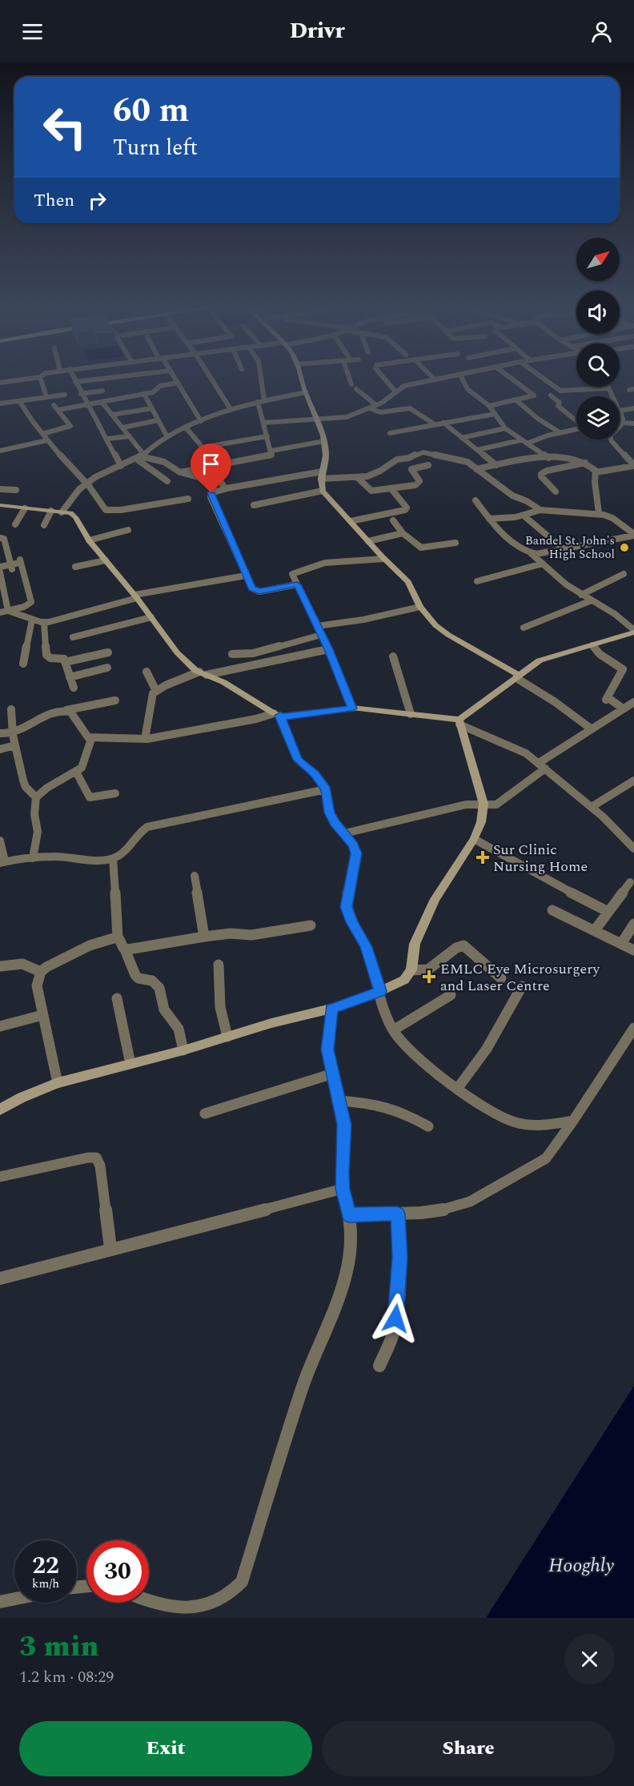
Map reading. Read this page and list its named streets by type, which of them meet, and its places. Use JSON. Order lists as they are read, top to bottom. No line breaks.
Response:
{"water":["Hooghly"],"places":{"other":["Bandel St. John's High School"],"health":["Sur Clinic Nursing Home","EMLC Eye Microsurgery and Laser Centre"]},"north":"top right","page":{"header":"Drivr","turn":["60 m","Turn left"],"then":"Then","speed":"22 km/h","limit":"30","heading":["3 min","1.2 km · 08:29"],"buttons":["Exit","Share"]}}
